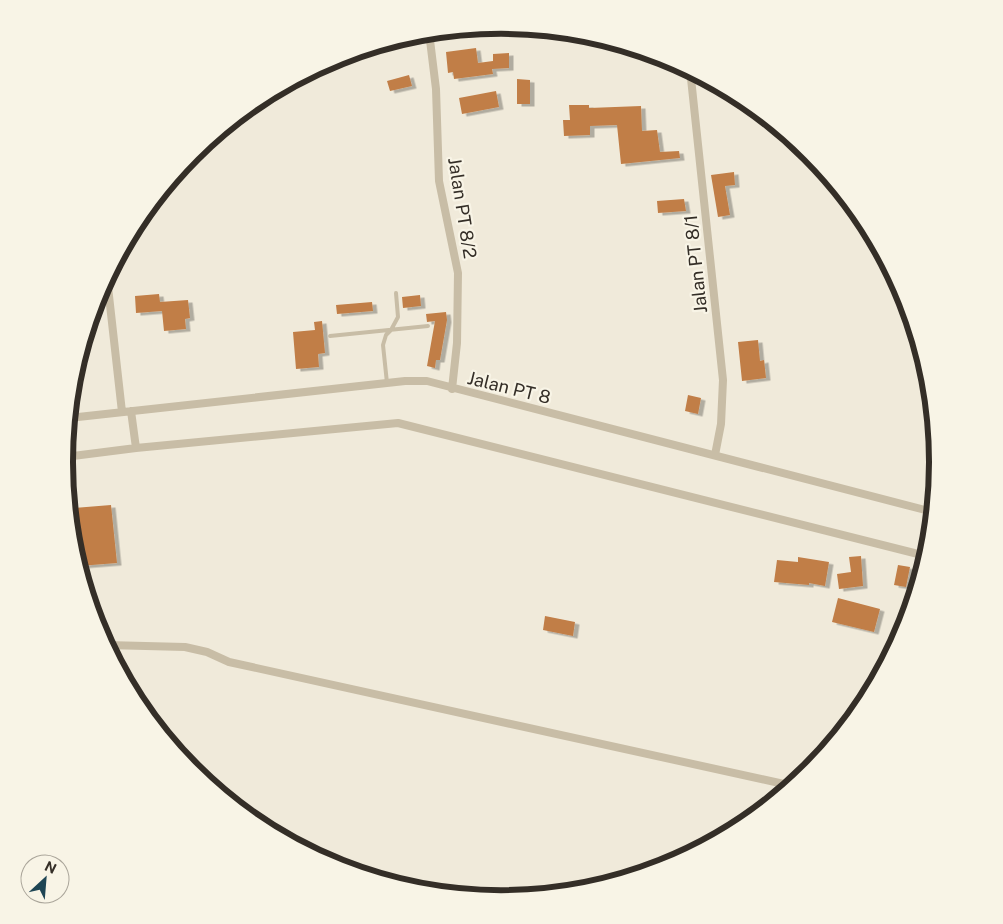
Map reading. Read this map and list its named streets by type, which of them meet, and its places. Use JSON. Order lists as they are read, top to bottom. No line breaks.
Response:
{"streets":{"street":["Jalan PT 8/2","Jalan PT 8/1","Jalan PT 8"]},"crossings":[["Jalan PT 8/2","Jalan PT 8"],["Jalan PT 8/1","Jalan PT 8"]],"north":"top right"}
